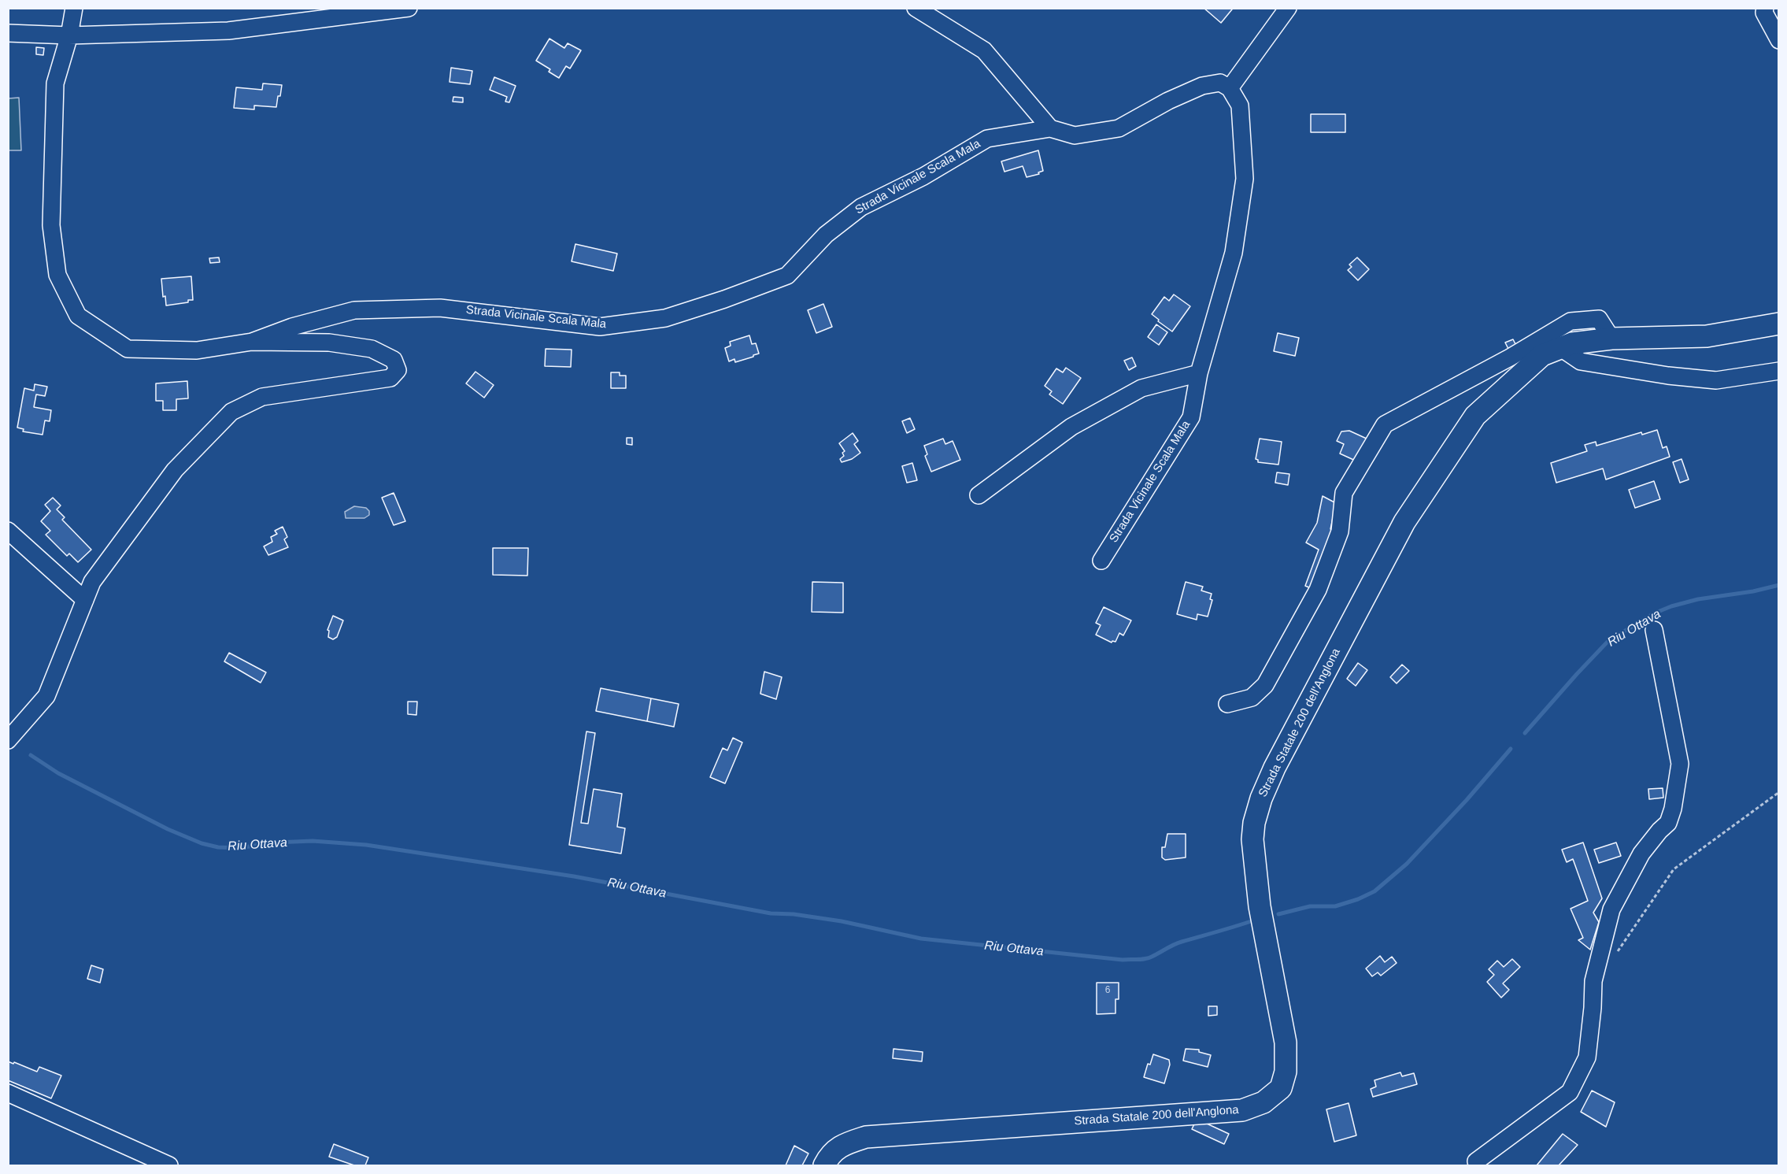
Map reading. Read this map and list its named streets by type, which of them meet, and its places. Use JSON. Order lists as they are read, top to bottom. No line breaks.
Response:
{"streets":{"main road":["Strada Statale 200 dell'Anglona"],"street":["Strada Vicinale Scala Mala"]},"water":["Riu Ottava"],"house_numbers":["6"]}
